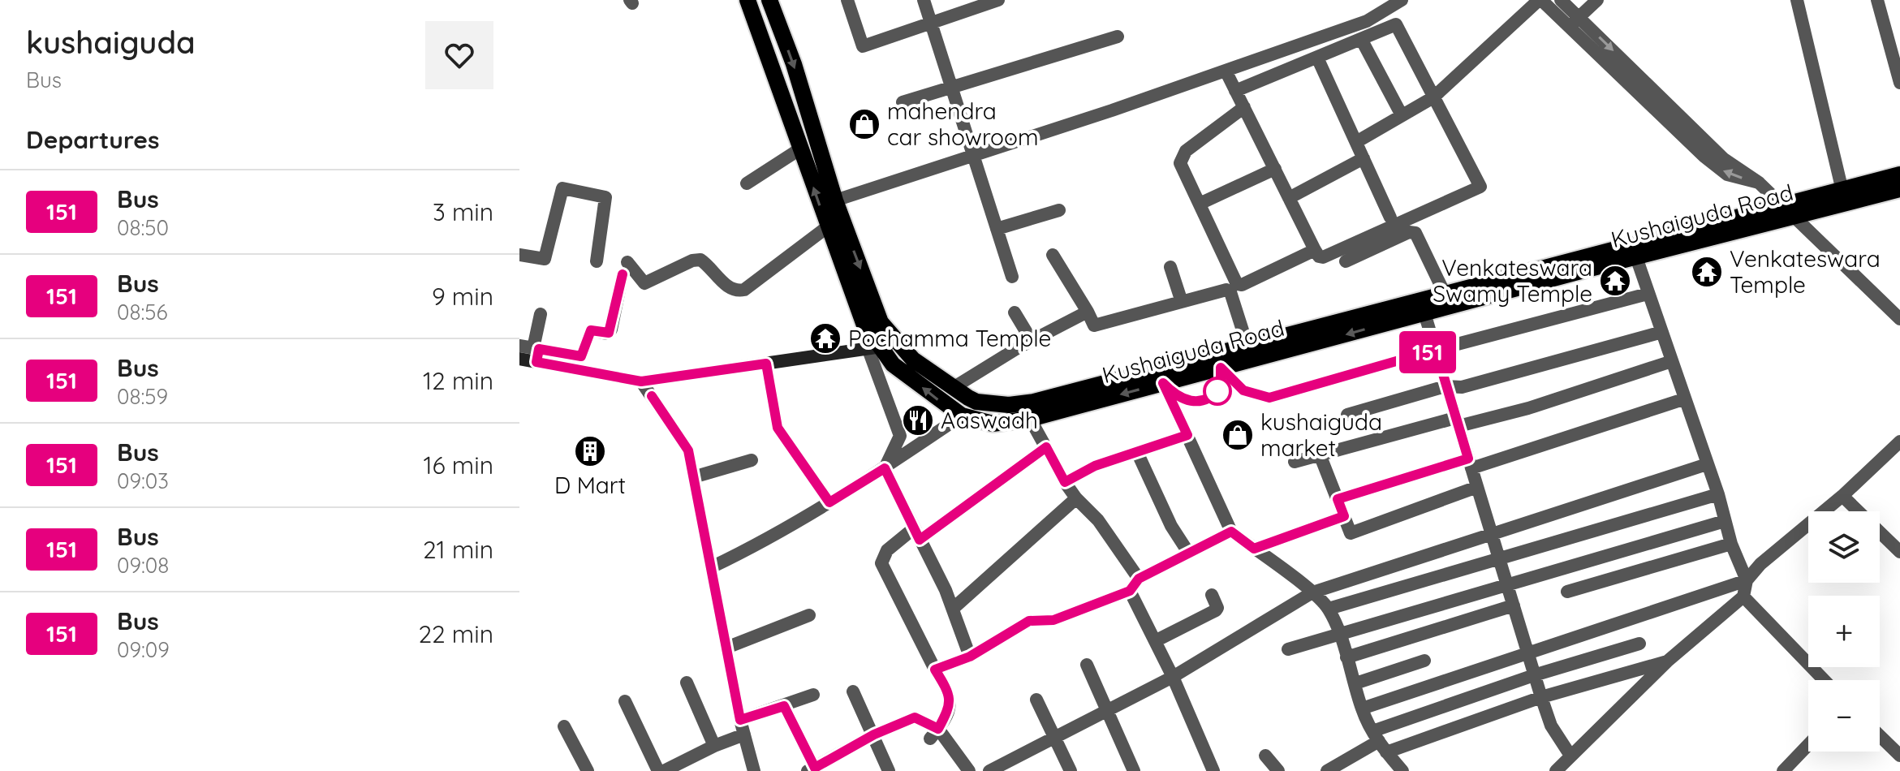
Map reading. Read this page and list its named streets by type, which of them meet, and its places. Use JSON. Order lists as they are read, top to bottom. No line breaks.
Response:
{"streets":{"main road":["Kushaiguda Road"]},"places":{"shop":["mahendra car showroom","kushaiguda market"],"temple":["Venkateswara Temple","Venkateswara Swamy Temple","Pochamma Temple"],"restaurant":["Aaswadh"],"building":["D Mart"]},"lines":["bus line 151"],"page":{"heading":[["kushaiguda","Bus"],"Departures"],"on_map":"151","list":[{"mark":"151","name":"Bus","note":"08:50","value":"3 min"},{"mark":"151","name":"Bus","note":"08:56","value":"9 min"},{"mark":"151","name":"Bus","note":"08:59","value":"12 min"},{"mark":"151","name":"Bus","note":"09:03","value":"16 min"},{"mark":"151","name":"Bus","note":"09:08","value":"21 min"},{"mark":"151","name":"Bus","note":"09:09","value":"22 min"}],"map_buttons":["+","−"]}}
